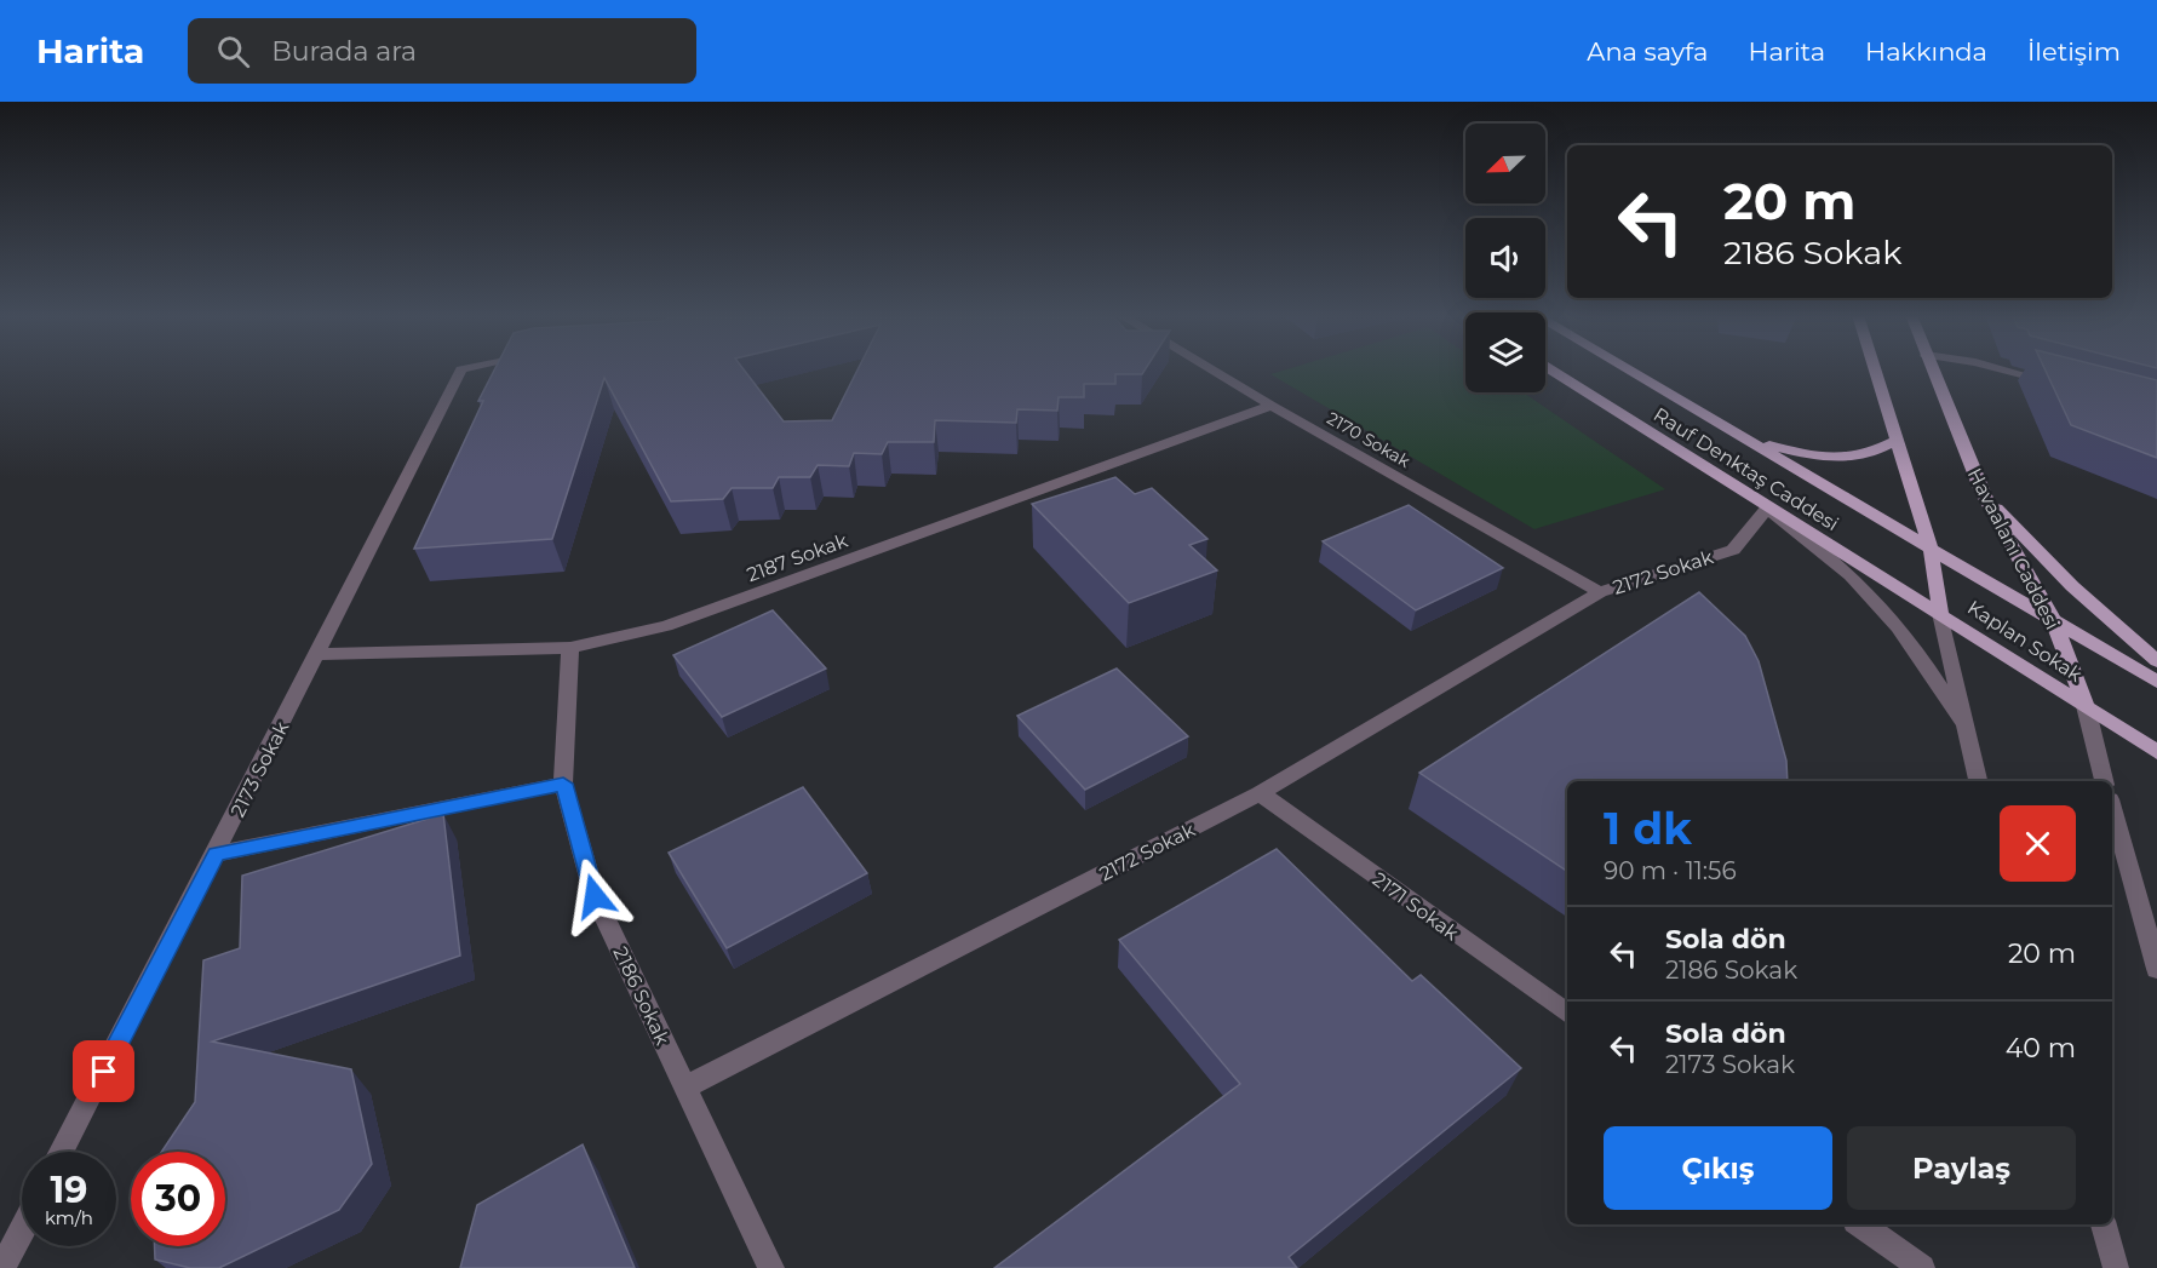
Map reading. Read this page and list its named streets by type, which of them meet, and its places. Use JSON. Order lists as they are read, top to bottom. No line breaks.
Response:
{"streets":{"main road":["Rauf Denktaş Caddesi","Havaalanı Caddesi","Kaplan Sokak"],"street":["2170 Sokak","2187 Sokak","2172 Sokak","2173 Sokak","2171 Sokak","2186 Sokak"]},"crossings":[["2170 Sokak","2187 Sokak"],["2170 Sokak","2172 Sokak"],["Rauf Denktaş Caddesi","Havaalanı Caddesi"],["Rauf Denktaş Caddesi","2172 Sokak"],["Rauf Denktaş Caddesi","Kaplan Sokak"],["Havaalanı Caddesi","Kaplan Sokak"],["2187 Sokak","2173 Sokak"],["2187 Sokak","2186 Sokak"],["2172 Sokak","2171 Sokak"],["2172 Sokak","2186 Sokak"]],"north":"bottom left","page":{"header":"Harita","search":"Burada ara","nav":["Ana sayfa","Harita","Hakkında","İletişim"],"turn":["20 m","2186 Sokak"],"heading":["1 dk","90 m · 11:56"],"list":[{"name":"Sola dön","note":"2186 Sokak","value":"20 m"},{"name":"Sola dön","note":"2173 Sokak","value":"40 m"}],"buttons":["Çıkış","Paylaş"],"speed":"19 km/h","limit":"30"}}
